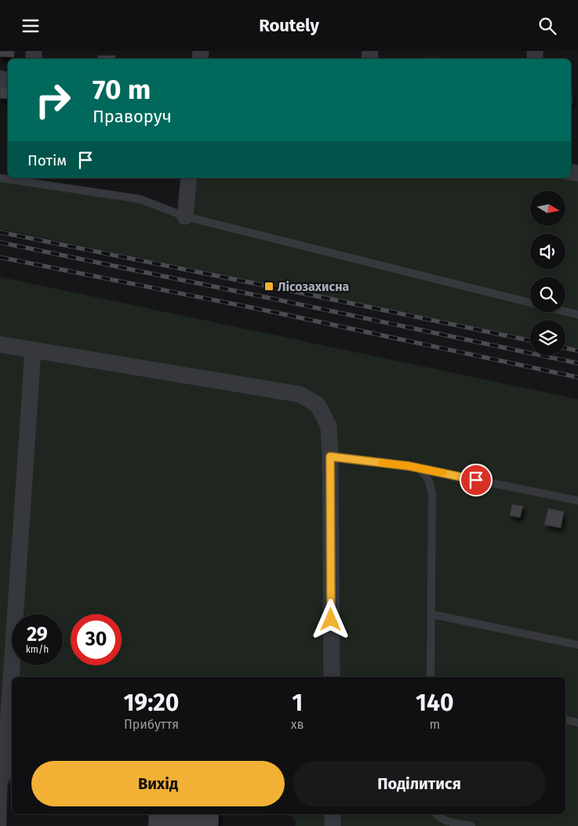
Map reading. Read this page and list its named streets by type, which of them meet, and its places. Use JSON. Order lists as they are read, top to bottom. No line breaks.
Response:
{"places":{"transit":["Лісозахисна"]},"north":"right","page":{"header":"Routely","turn":["70 m","Праворуч"],"then":"Потім","speed":"29 km/h","limit":"30","eta":["19:20","Прибуття","1","хв","140","m"],"buttons":["Вихід","Поділитися"]}}
